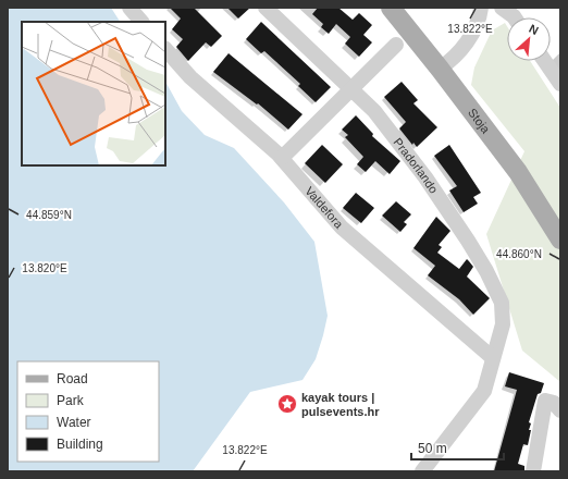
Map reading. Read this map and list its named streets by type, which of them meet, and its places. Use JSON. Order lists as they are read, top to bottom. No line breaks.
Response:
{"streets":{"main road":["Stoja"],"street":["Pradorlando","Valdefora"]},"crossings":[["Pradorlando","Valdefora"]],"places":{"place":["kayak tours | pulsevents.hr"]},"legend":["Road","Park","Water","Building"],"scale_bar":"50 m","north":"top right","coordinates":["13.822°E","44.859°N","44.860°N","13.820°E"]}
